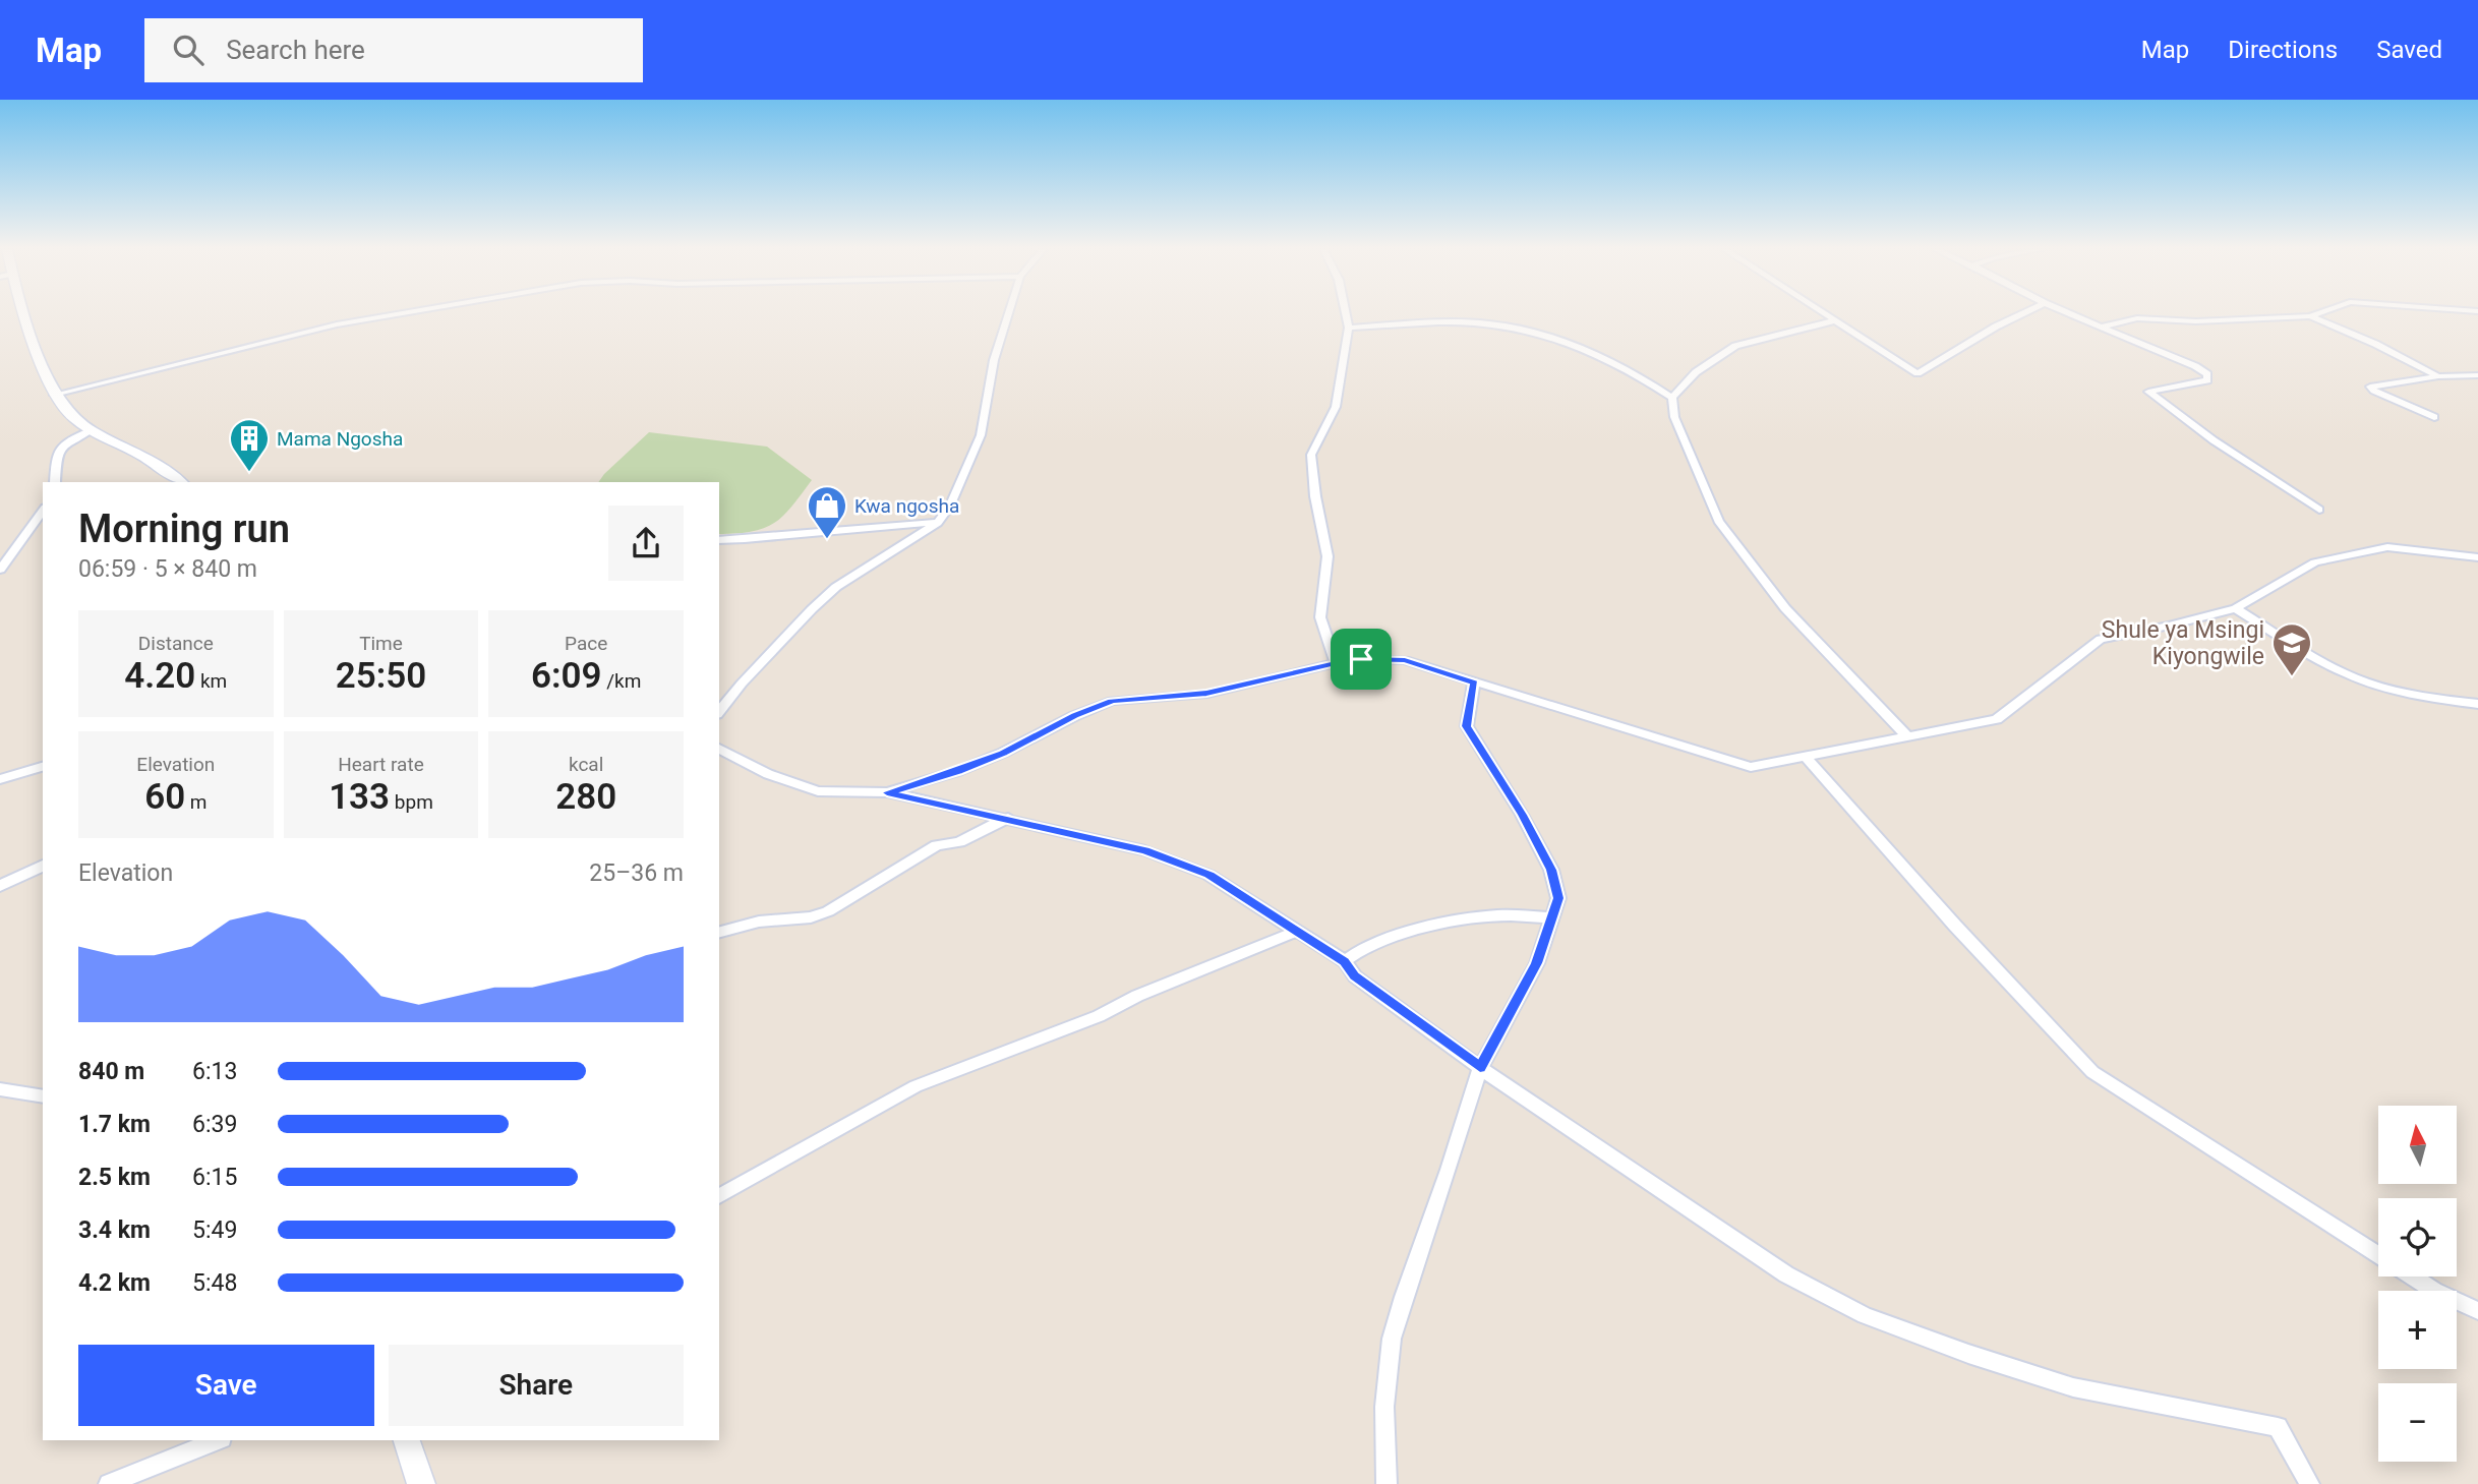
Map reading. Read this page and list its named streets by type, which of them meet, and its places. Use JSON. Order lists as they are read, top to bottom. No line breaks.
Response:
{"places":{"building":["Mama Ngosha"],"shop":["Kwa ngosha"],"school or university":["Shule ya Msingi Kiyongwile"]},"north":"top","page":{"header":"Map","search":"Search here","nav":["Map","Directions","Saved"],"heading":["Morning run","06:59 · 5 × 840 m"],"stats":[["Distance","4.20 km"],["Time","25:50"],["Pace","6:09 /km"],["Elevation","60 m"],["Heart rate","133 bpm"],["kcal","280"]],"chart":["Elevation","25–36 m"],"list":[{"name":"840 m","note":"6:13"},{"name":"1.7 km","note":"6:39"},{"name":"2.5 km","note":"6:15"},{"name":"3.4 km","note":"5:49"},{"name":"4.2 km","note":"5:48"}],"map_buttons":["+","−"],"buttons":["Save","Share"]}}
